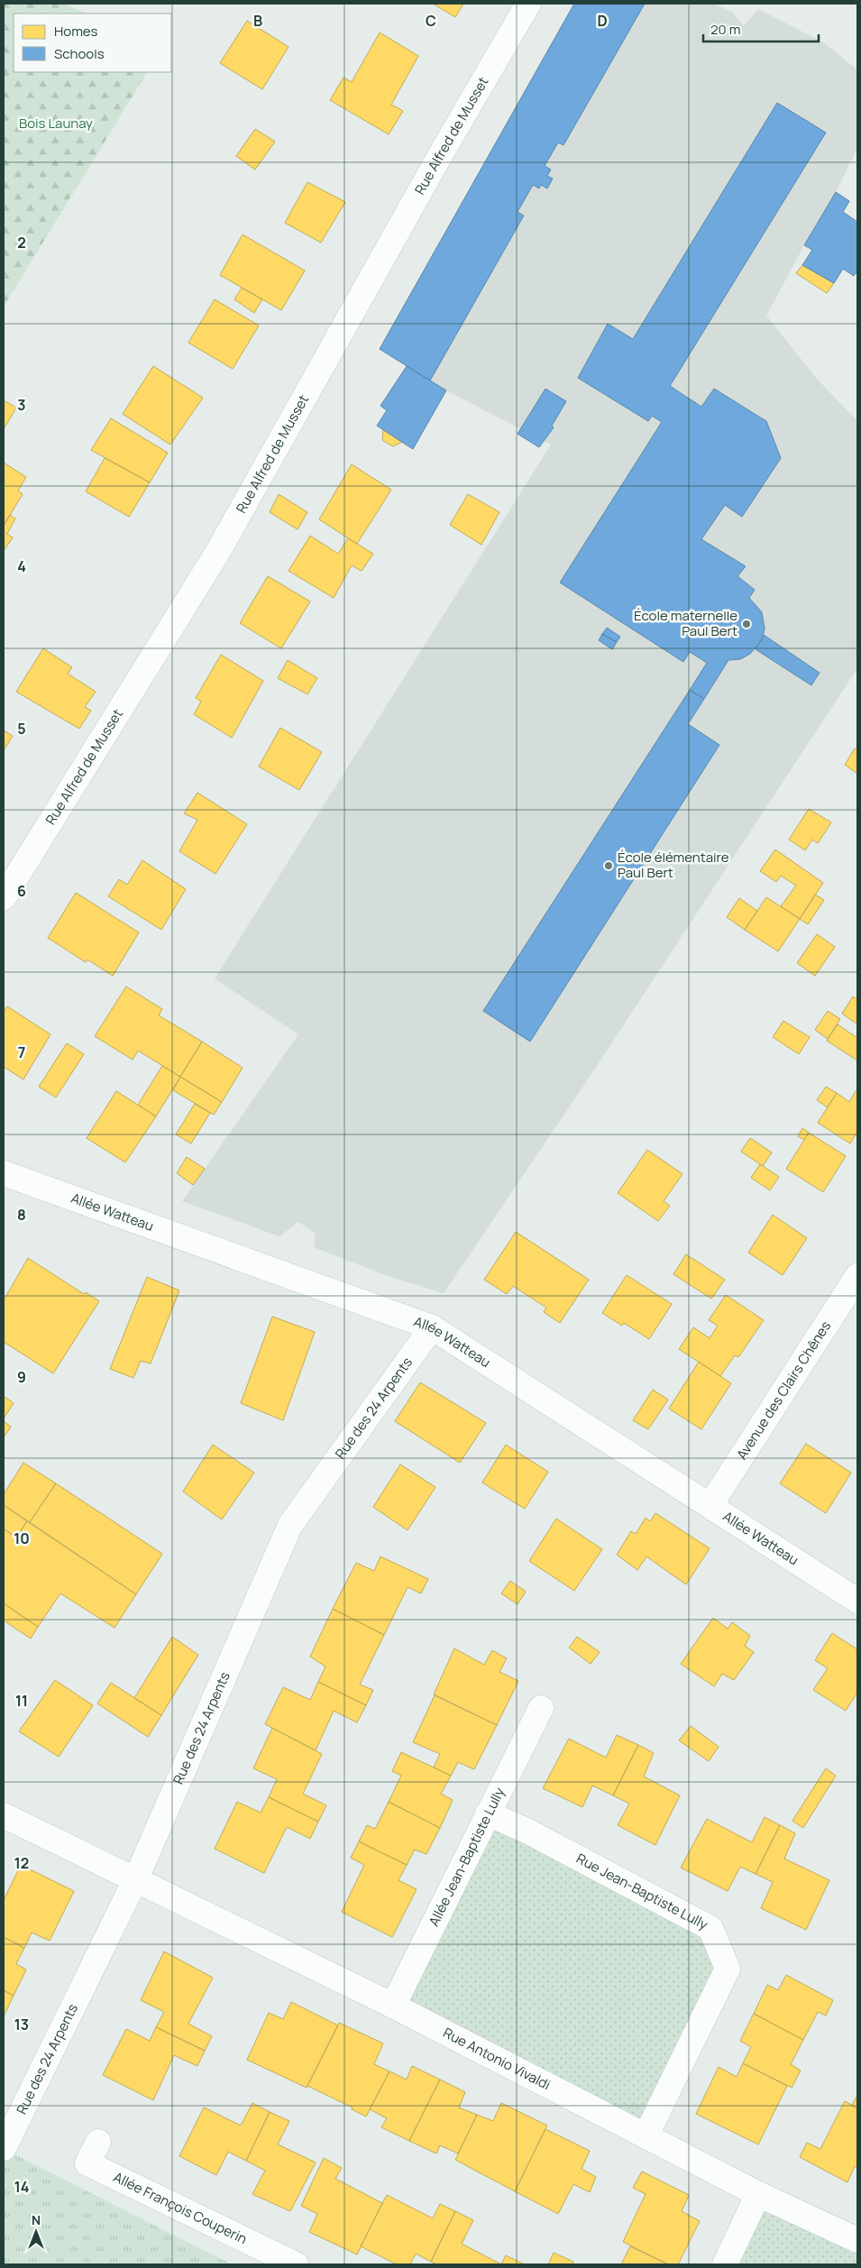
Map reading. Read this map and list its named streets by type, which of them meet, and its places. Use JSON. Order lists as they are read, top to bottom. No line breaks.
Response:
{"streets":{"street":["Rue Alfred de Musset","Allée Watteau","Avenue des Clairs Chênes","Rue des 24 Arpents","Allée Jean-Baptiste Lully","Rue Jean-Baptiste Lully","Rue Antonio Vivaldi","Allée François Couperin"]},"crossings":[["Allée Watteau","Avenue des Clairs Chênes"],["Allée Watteau","Rue des 24 Arpents"],["Rue des 24 Arpents","Rue Antonio Vivaldi"],["Allée Jean-Baptiste Lully","Rue Jean-Baptiste Lully"],["Allée Jean-Baptiste Lully","Rue Antonio Vivaldi"],["Rue Jean-Baptiste Lully","Rue Antonio Vivaldi"]],"parks":["Bois Launay"],"places":["École maternelle Paul Bert","École élémentaire Paul Bert"],"legend":["Homes","Schools"],"scale_bar":"20 m","north":"top","grid":{"columns":["B","C","D"],"rows":["2","3","4","5","6","7","8","9","10","11","12","13","14"]}}
